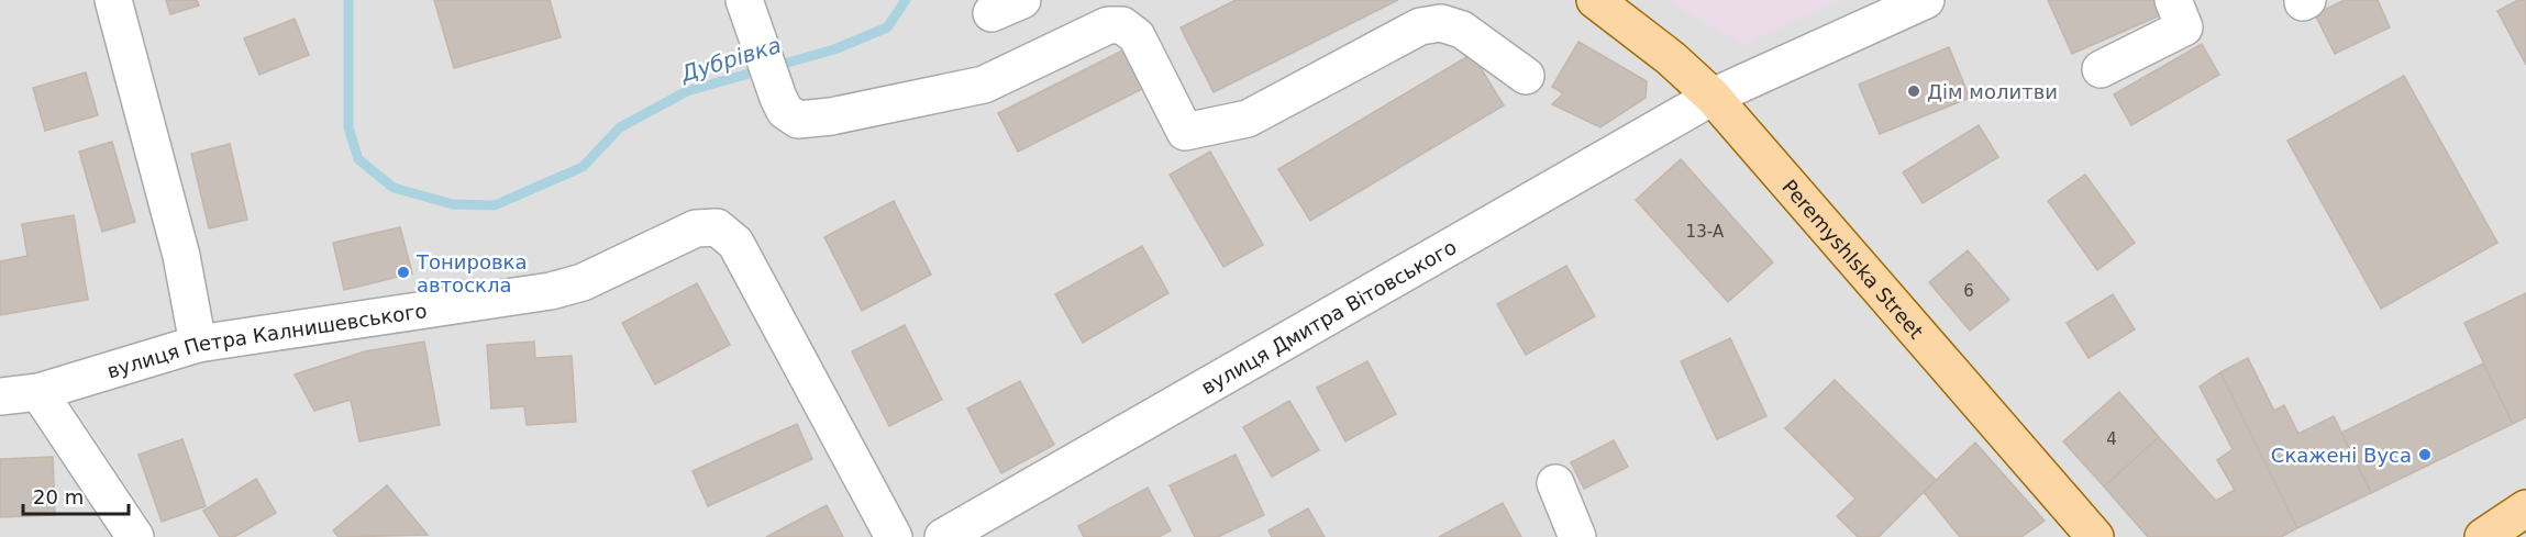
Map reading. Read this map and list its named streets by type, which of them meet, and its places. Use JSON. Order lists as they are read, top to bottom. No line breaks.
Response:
{"streets":{"main road":["Peremyshlska Street"],"street":["вулиця Дмитра Вітовського","вулиця Петра Калнишевського"]},"crossings":[["Peremyshlska Street","вулиця Дмитра Вітовського"]],"water":["Дубрівка"],"places":["Дім молитви","Тонировка автоскла","Скажені Вуса"],"house_numbers":["13-А","6","4"],"scale_bar":"20 m"}
